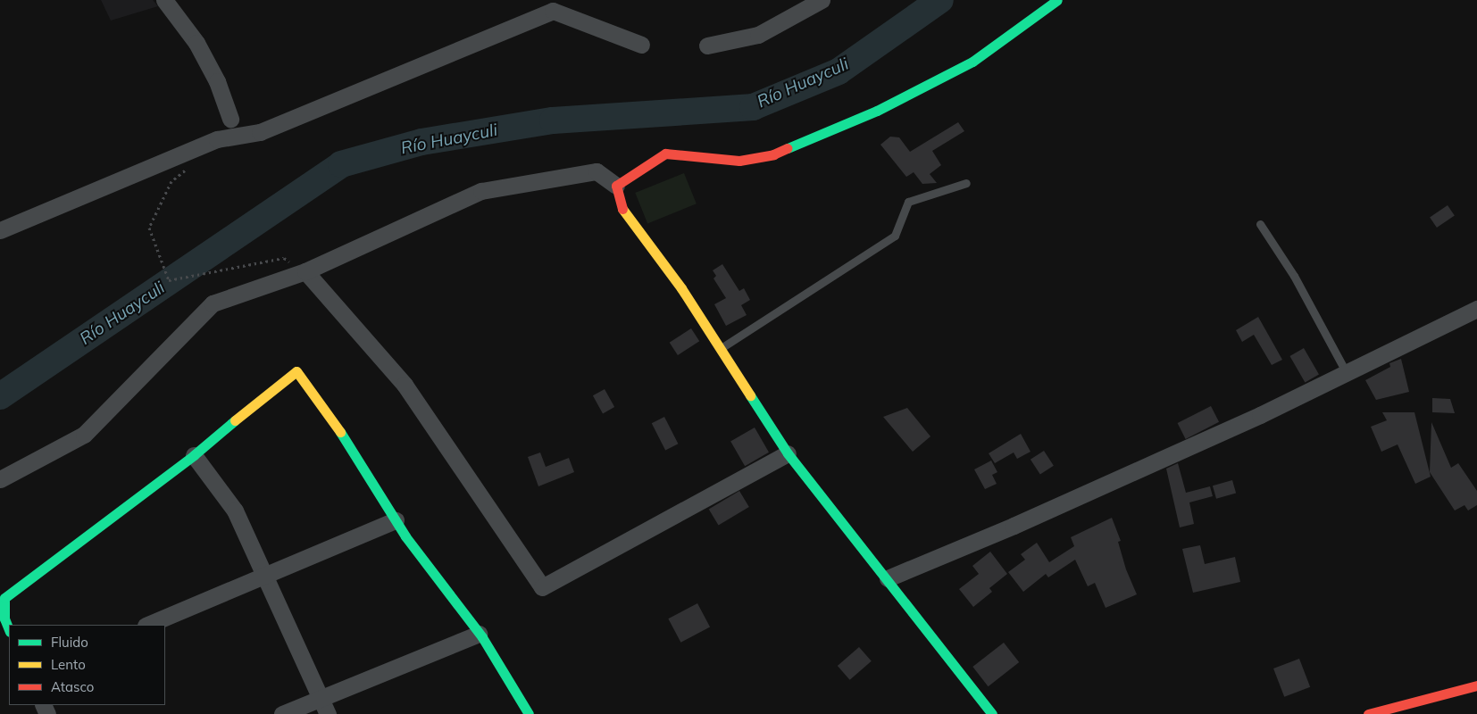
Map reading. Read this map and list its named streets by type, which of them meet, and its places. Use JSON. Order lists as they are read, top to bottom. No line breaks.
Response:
{"water":["Río Huayculi"],"legend":["Fluido","Lento","Atasco"]}
